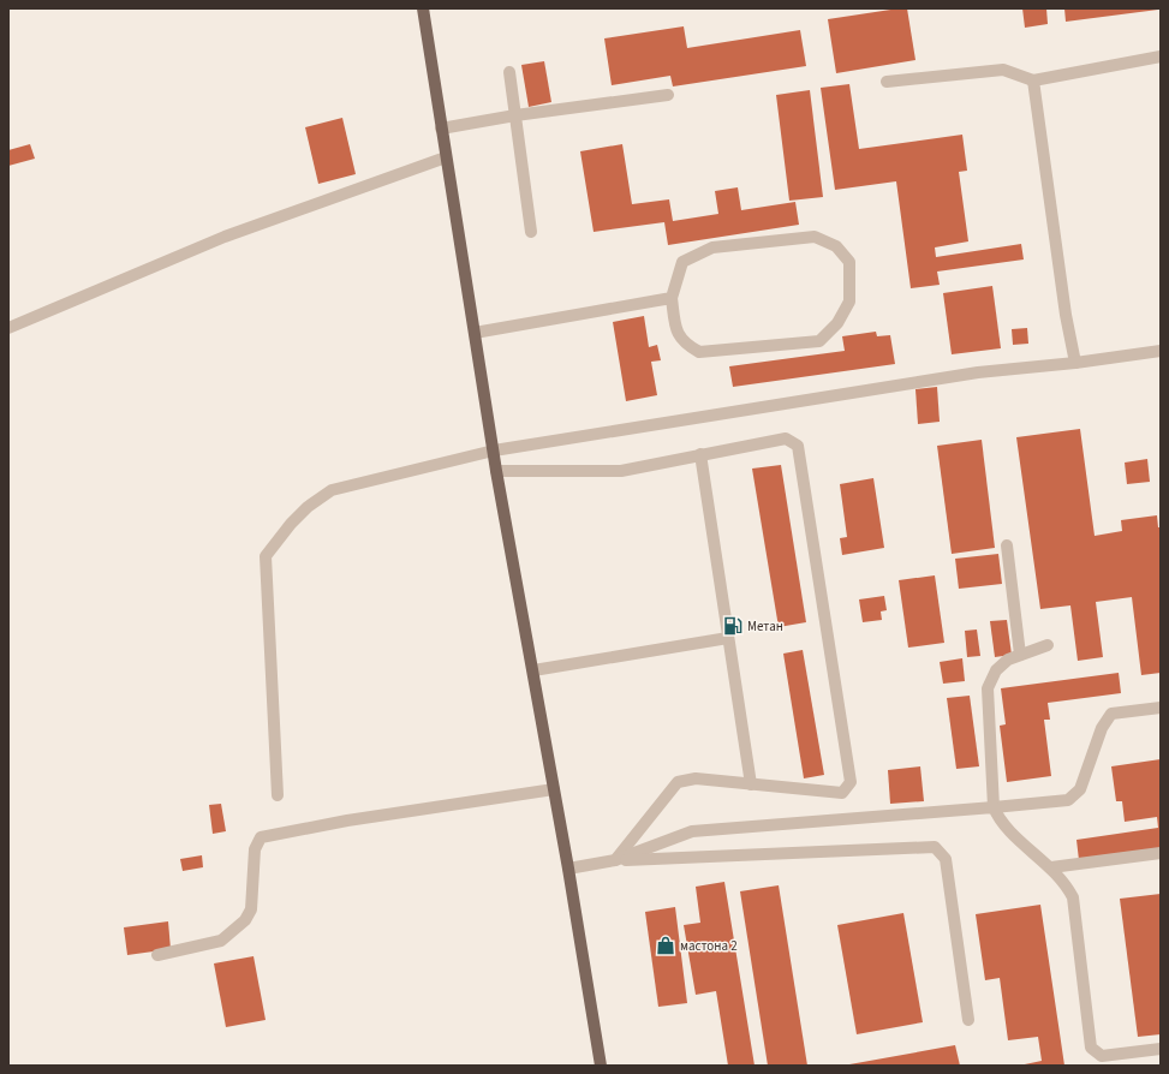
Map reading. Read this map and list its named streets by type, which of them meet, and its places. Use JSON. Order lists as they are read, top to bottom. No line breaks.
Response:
{"places":{"fuel station":["Метан"],"shop":["мастона 2"]}}
